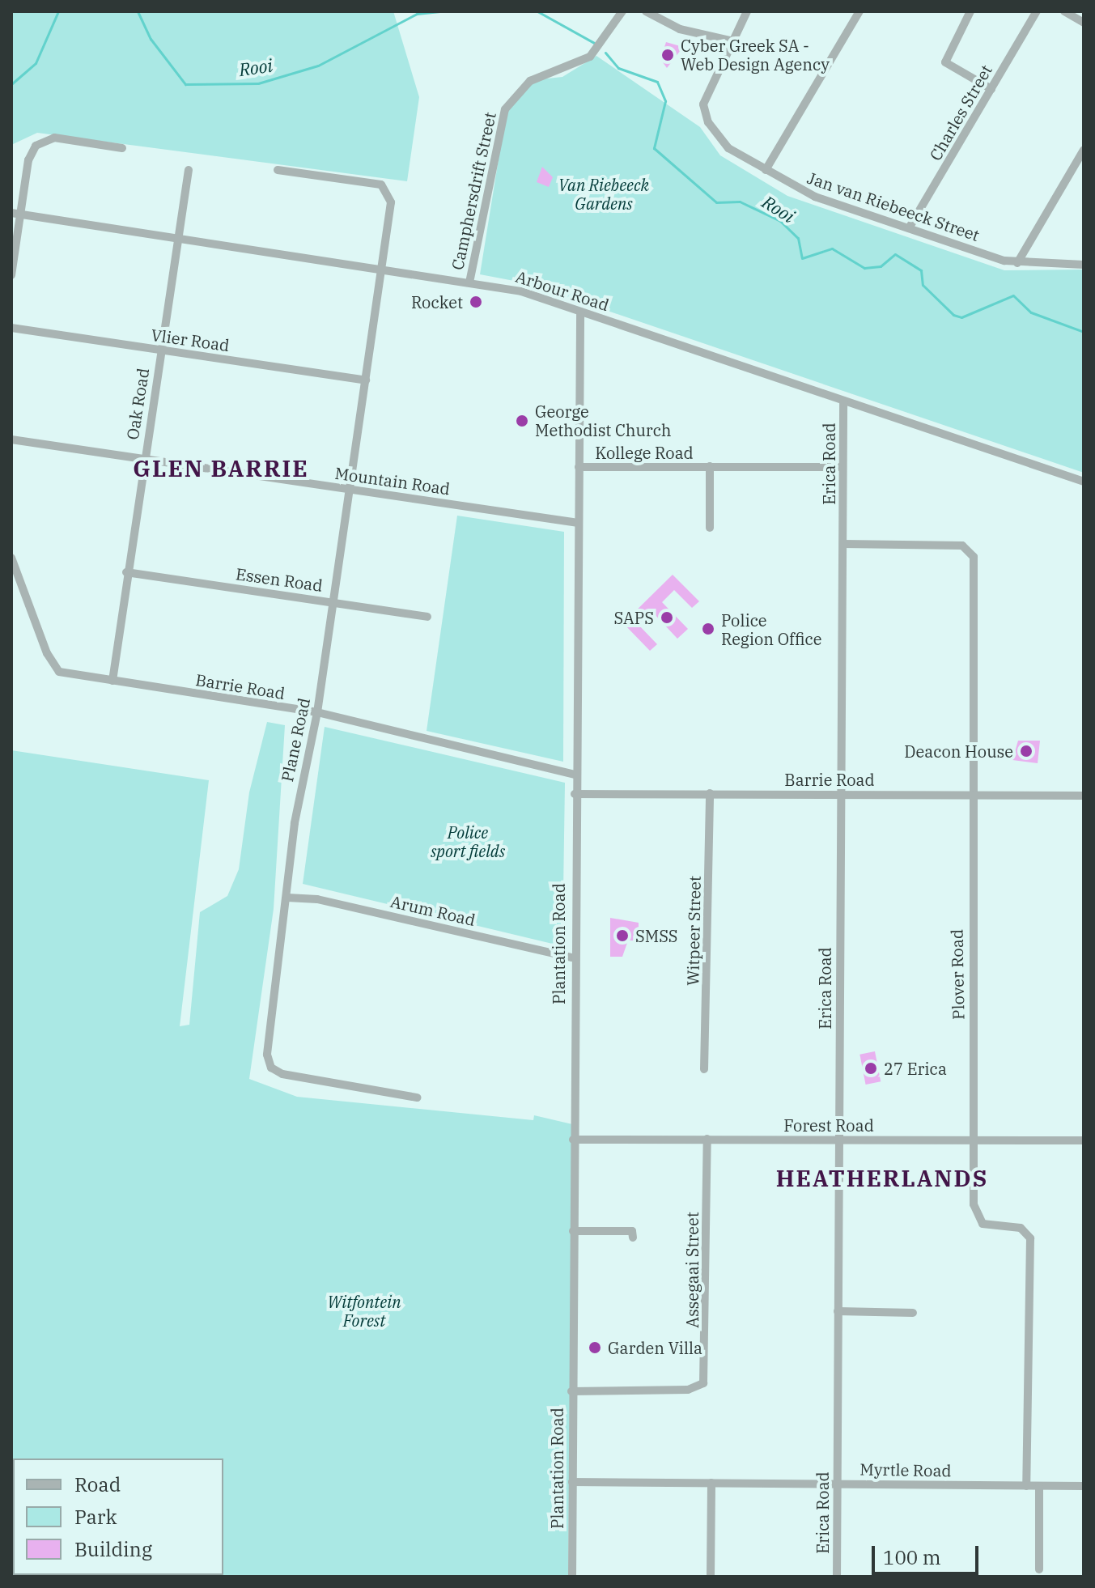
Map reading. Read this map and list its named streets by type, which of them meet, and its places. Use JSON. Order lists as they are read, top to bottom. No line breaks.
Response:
{"streets":{"street":["Charles Street","Camphersdrift Street","Jan van Riebeeck Street","Arbour Road","Vlier Road","Oak Road","Kollege Road","Erica Road","Mountain Road","Essen Road","Barrie Road","Plane Road","Arum Road","Witpeer Street","Plantation Road","Plover Road","Forest Road","Assegaai Street","Myrtle Road"]},"crossings":[["Charles Street","Jan van Riebeeck Street"],["Camphersdrift Street","Arbour Road"],["Arbour Road","Oak Road"],["Arbour Road","Erica Road"],["Arbour Road","Plane Road"],["Arbour Road","Plantation Road"],["Vlier Road","Oak Road"],["Vlier Road","Plane Road"],["Oak Road","Mountain Road"],["Oak Road","Essen Road"],["Oak Road","Barrie Road"],["Kollege Road","Erica Road"],["Kollege Road","Plantation Road"],["Erica Road","Barrie Road"],["Erica Road","Plover Road"],["Erica Road","Forest Road"],["Erica Road","Myrtle Road"],["Mountain Road","Plane Road"],["Mountain Road","Plantation Road"],["Essen Road","Plane Road"],["Barrie Road","Plane Road"],["Barrie Road","Witpeer Street"],["Barrie Road","Plantation Road"],["Barrie Road","Plover Road"],["Plane Road","Arum Road"],["Arum Road","Plantation Road"],["Plantation Road","Forest Road"],["Plantation Road","Assegaai Street"],["Plantation Road","Myrtle Road"],["Plover Road","Forest Road"],["Plover Road","Myrtle Road"],["Forest Road","Assegaai Street"]],"districts":["GLEN BARRIE","HEATHERLANDS"],"water":["Rooi"],"parks":["Van Riebeeck Gardens","Police sport fields","Witfontein Forest"],"places":["Cyber Greek SA - Web Design Agency","Rocket","George Methodist Church","SAPS","Police Region Office","Deacon House","SMSS","27 Erica","Garden Villa"],"legend":["Road","Park","Building"],"scale_bar":"100 m"}
